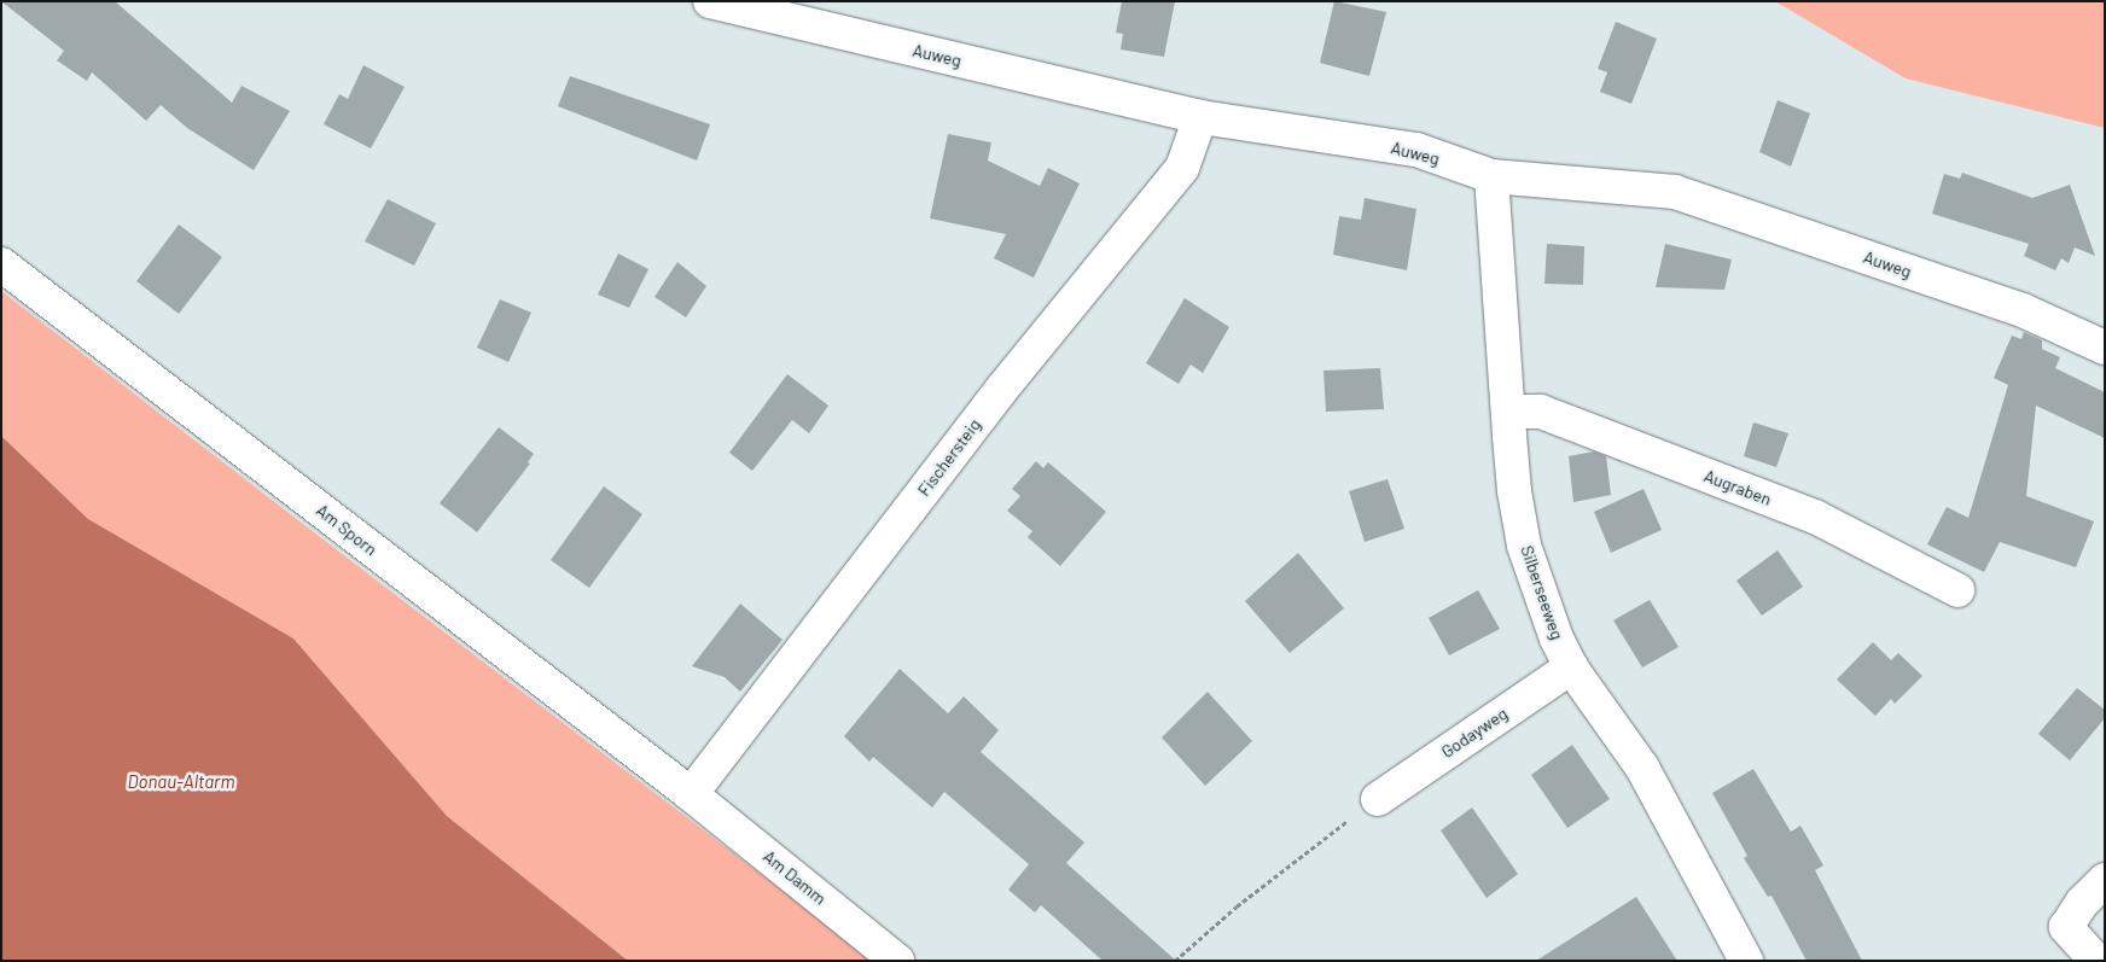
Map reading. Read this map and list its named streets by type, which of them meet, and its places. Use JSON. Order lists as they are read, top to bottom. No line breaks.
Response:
{"streets":{"street":["Auweg","Fischersteig","Augraben","Am Sporn","Silberseeweg","Godayweg","Am Damm"]},"crossings":[["Auweg","Fischersteig"],["Auweg","Silberseeweg"],["Fischersteig","Am Sporn"],["Fischersteig","Am Damm"],["Augraben","Silberseeweg"],["Am Sporn","Am Damm"],["Silberseeweg","Godayweg"]],"water":["Donau-Altarm"]}
